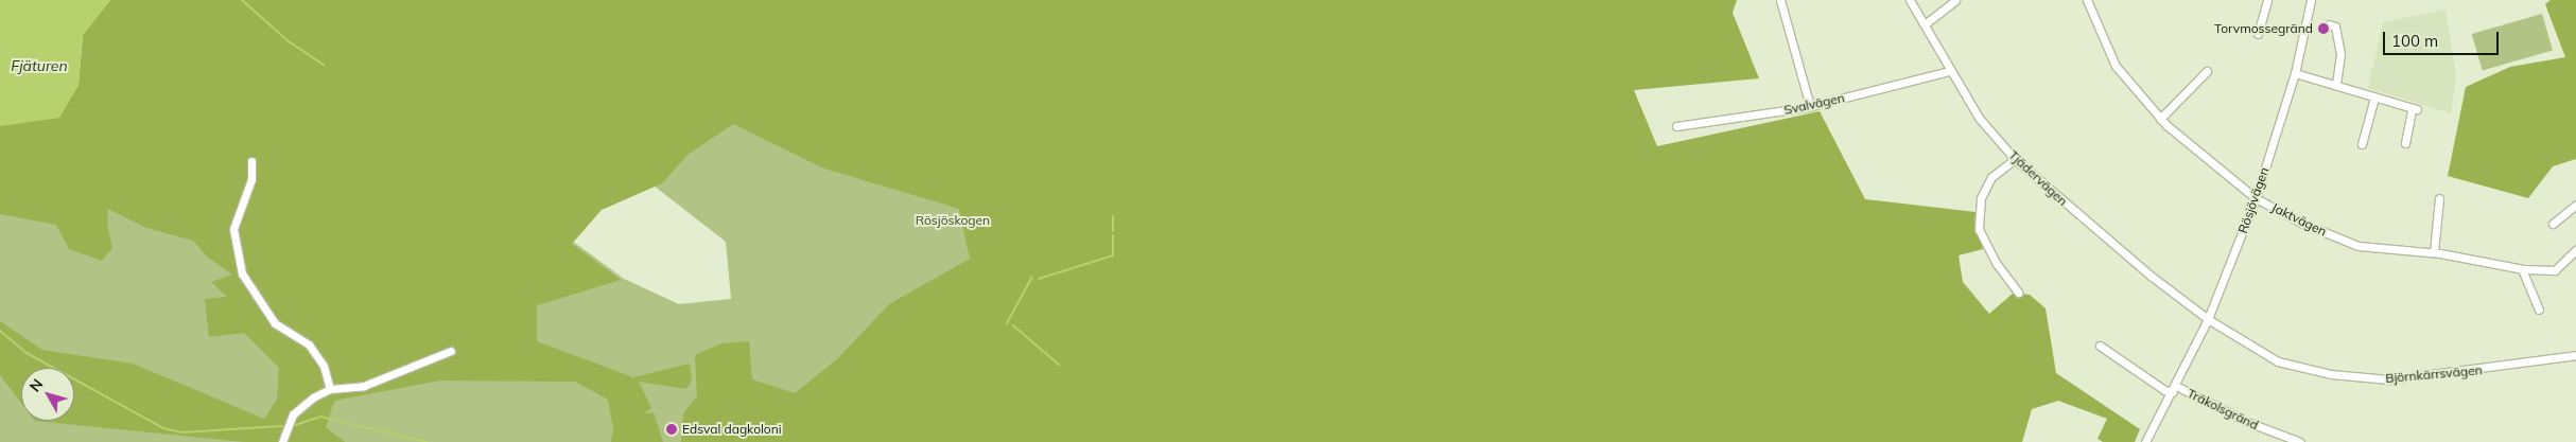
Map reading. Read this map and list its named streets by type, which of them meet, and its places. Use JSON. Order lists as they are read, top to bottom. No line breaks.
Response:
{"streets":{"street":["Svalvägen","Tjädervägen","Rösjövägen","Jaktvägen","Björnkärrsvägen","Träkolsgränd"]},"crossings":[["Svalvägen","Tjädervägen"],["Tjädervägen","Rösjövägen"],["Tjädervägen","Björnkärrsvägen"],["Rösjövägen","Jaktvägen"],["Rösjövägen","Björnkärrsvägen"],["Rösjövägen","Träkolsgränd"]],"water":["Fjäturen"],"parks":["Rösjöskogen"],"places":["Torvmossegränd","Edsval dagkoloni"],"scale_bar":"100 m","north":"top left"}
